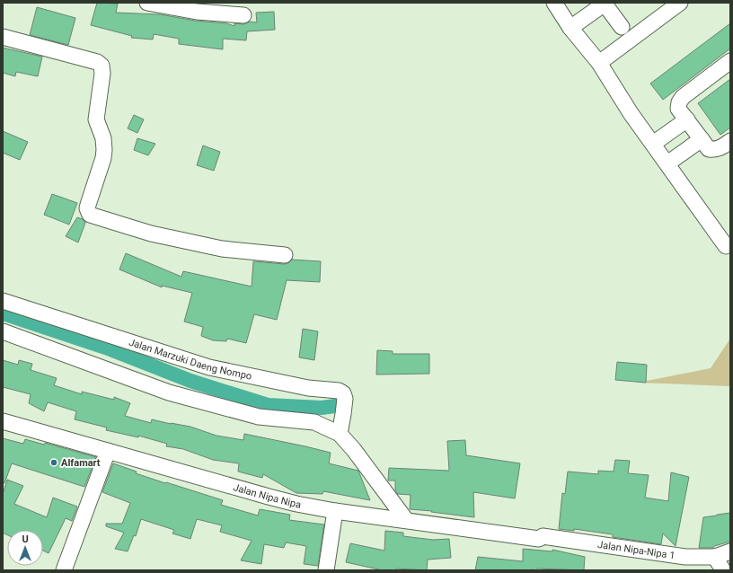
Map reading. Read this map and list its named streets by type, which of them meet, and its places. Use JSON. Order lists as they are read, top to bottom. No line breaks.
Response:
{"streets":{"street":["Jalan Marzuki Daeng Nompo","Jalan Nipa Nipa","Jalan Nipa-Nipa 1"]},"crossings":[["Jalan Nipa Nipa","Jalan Nipa-Nipa 1"]],"places":["Alfamart"],"north":"top"}
